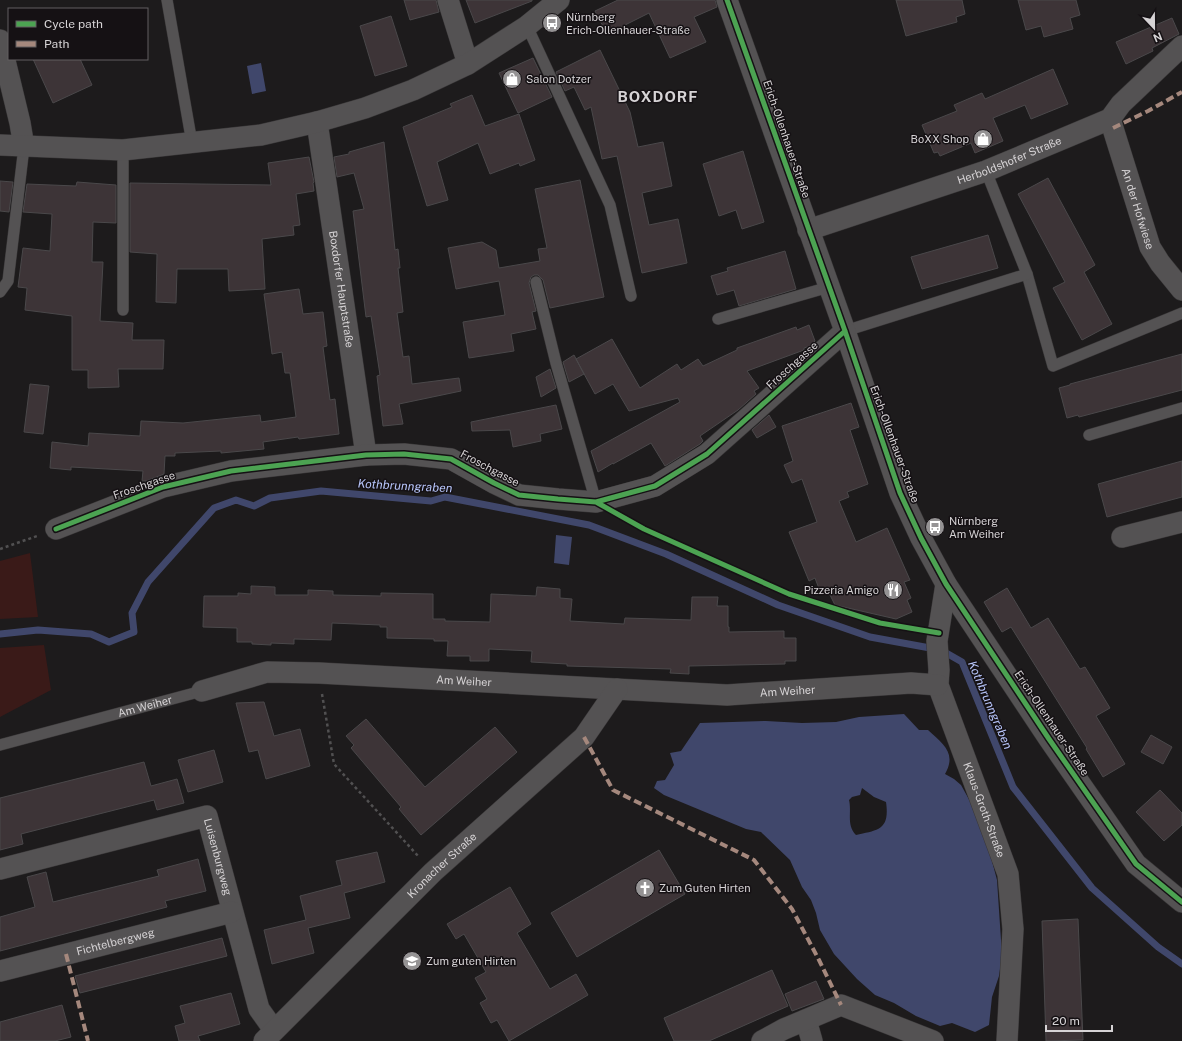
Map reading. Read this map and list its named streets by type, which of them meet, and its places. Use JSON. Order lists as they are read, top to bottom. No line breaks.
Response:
{"streets":{"street":["Erich-Ollenhauer-Straße","Herboldshofer Straße","An der Hofwiese","Boxdorfer Hauptstraße","Froschgasse","Am Weiher","Klaus-Groth-Straße","Luisenburgweg","Kronacher Straße","Fichtelbergweg"]},"crossings":[["Erich-Ollenhauer-Straße","Herboldshofer Straße"],["Erich-Ollenhauer-Straße","Froschgasse"],["Erich-Ollenhauer-Straße","Klaus-Groth-Straße"],["Herboldshofer Straße","An der Hofwiese"],["Boxdorfer Hauptstraße","Froschgasse"],["Am Weiher","Klaus-Groth-Straße"],["Am Weiher","Kronacher Straße"],["Luisenburgweg","Kronacher Straße"],["Luisenburgweg","Fichtelbergweg"]],"districts":["BOXDORF"],"water":["Kothbrunngraben"],"places":{"bus stop":["Nürnberg Erich-Ollenhauer-Straße","Nürnberg Am Weiher"],"shop":["Salon Dotzer","BoXX Shop"],"restaurant":["Pizzeria Amigo"],"church":["Zum Guten Hirten"],"school or university":["Zum guten Hirten"]},"legend":["Cycle path","Path"],"scale_bar":"20 m","north":"bottom"}
